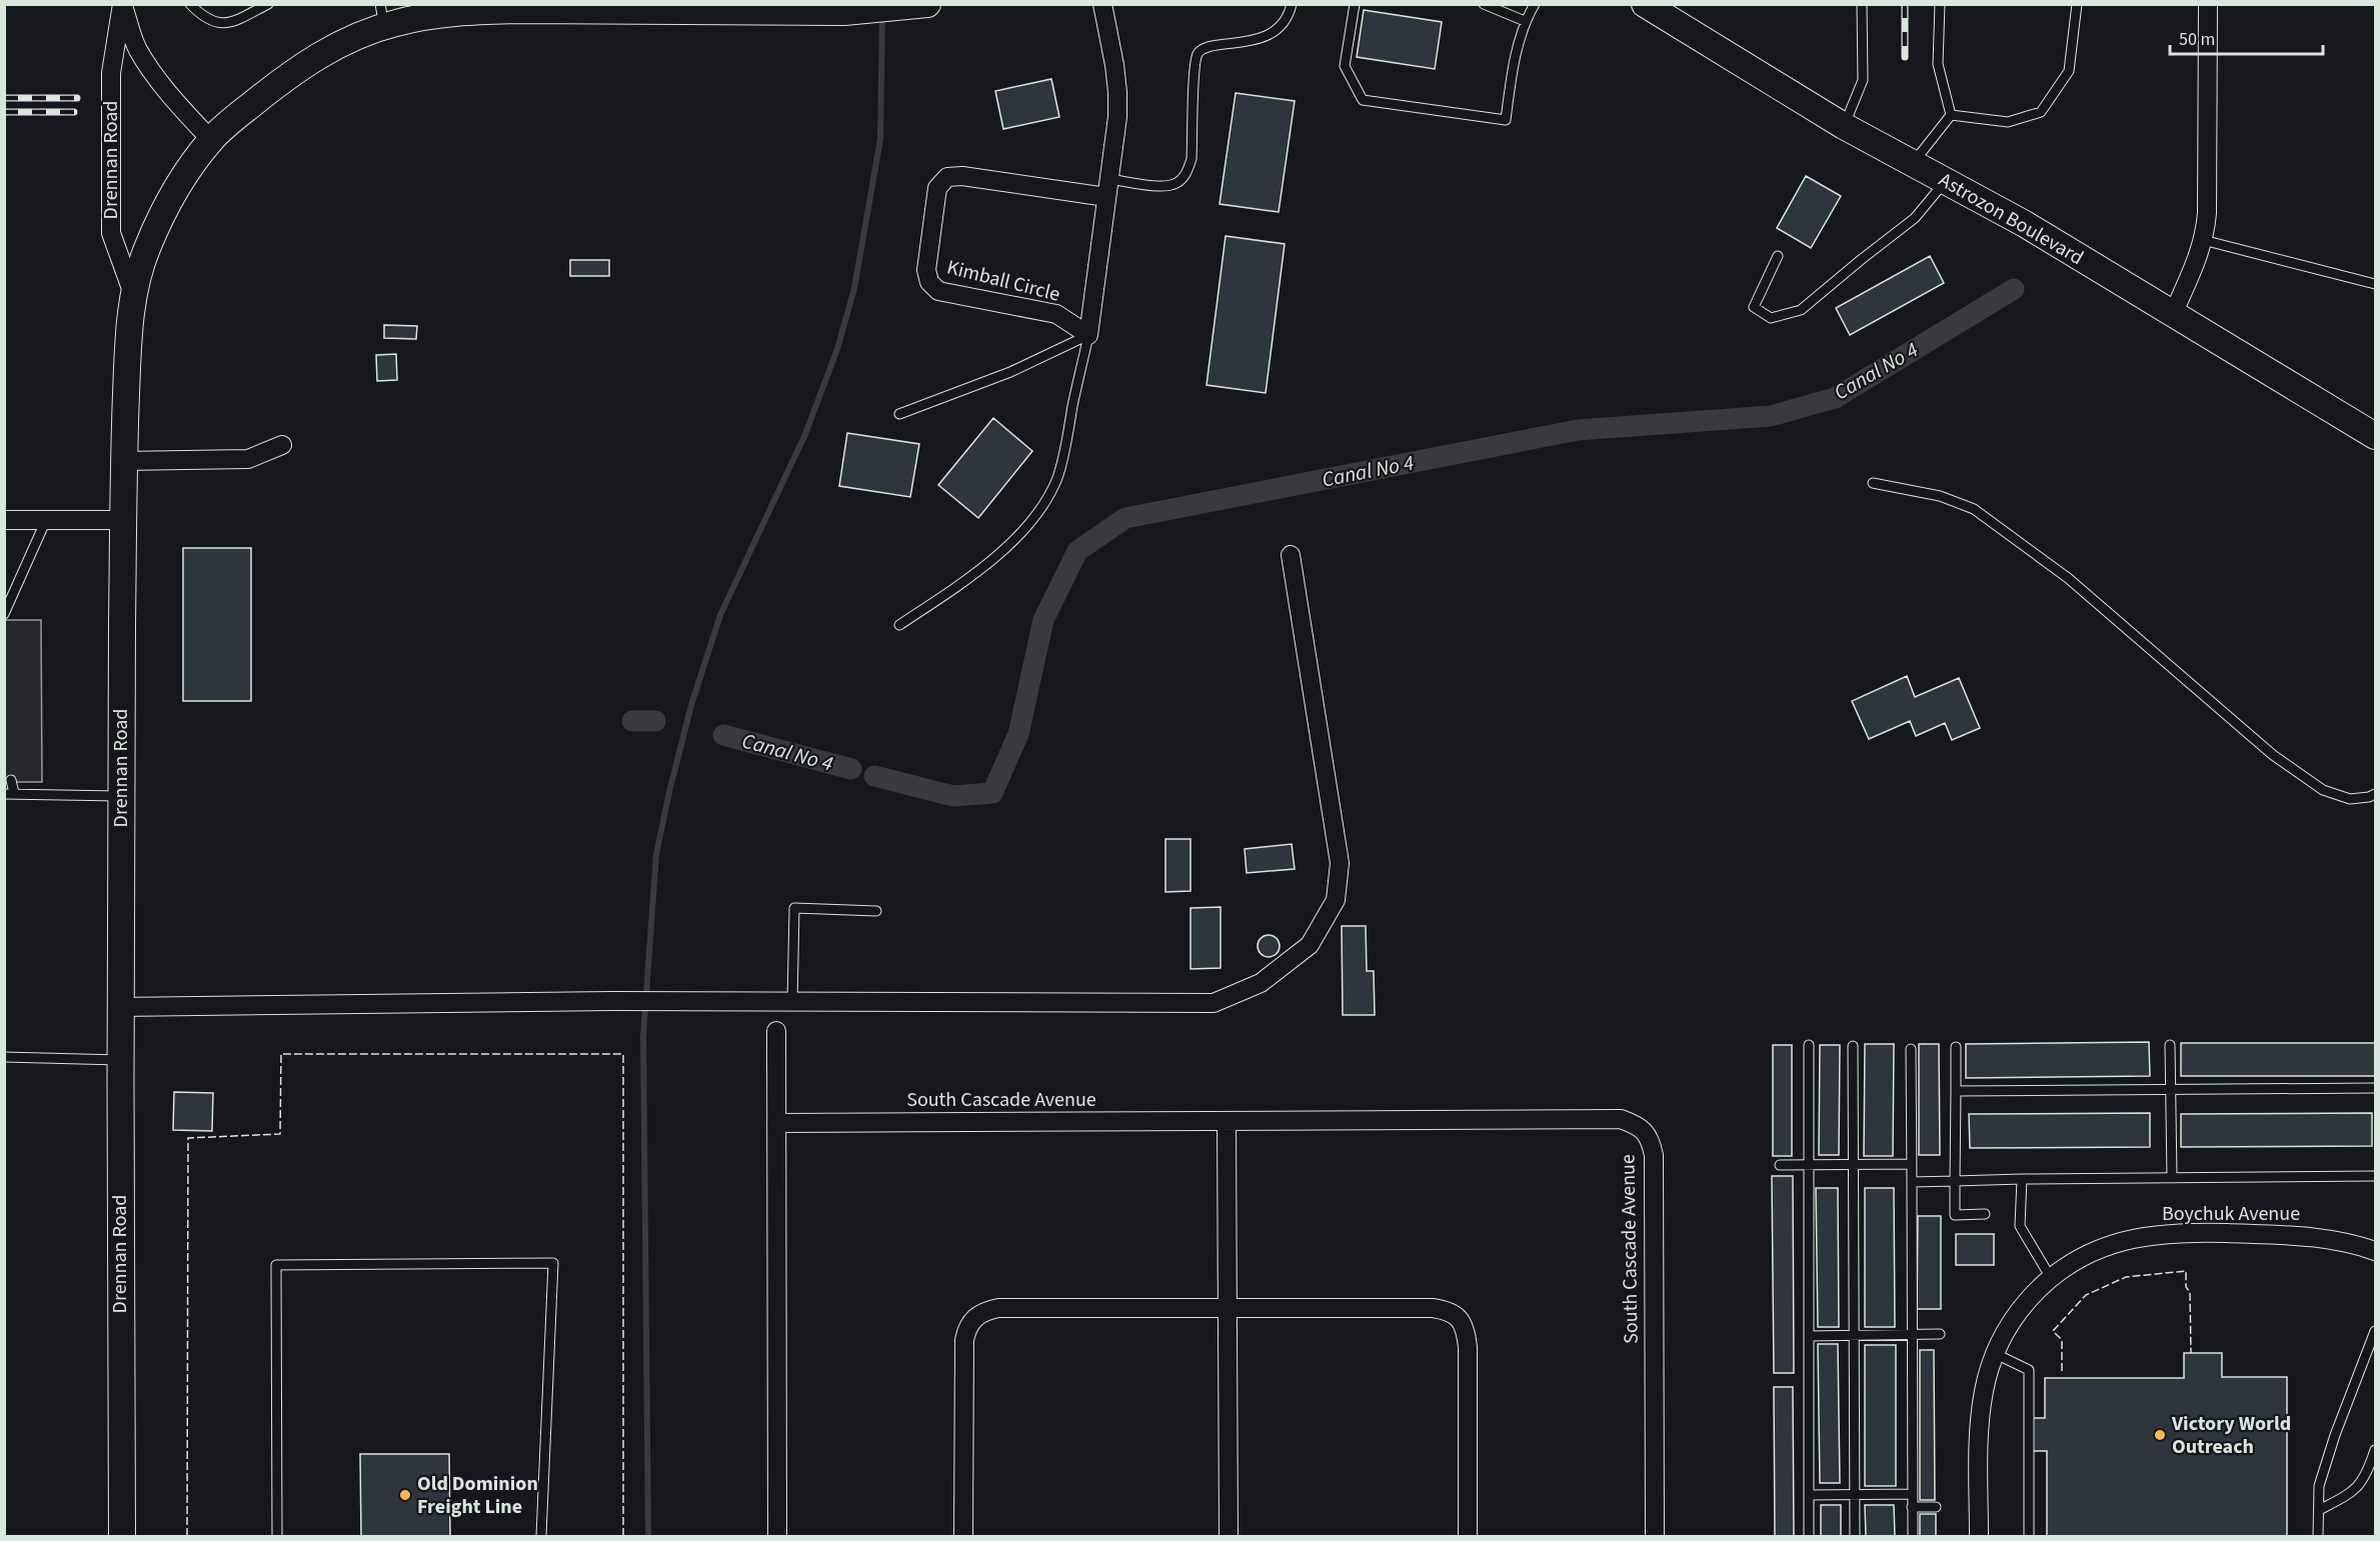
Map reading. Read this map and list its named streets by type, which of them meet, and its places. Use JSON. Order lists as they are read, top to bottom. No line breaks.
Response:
{"streets":{"main road":["Drennan Road","Astrozon Boulevard"],"street":["Kimball Circle","South Cascade Avenue","Boychuk Avenue"]},"water":["Canal No 4"],"places":["Victory World Outreach","Old Dominion Freight Line"],"scale_bar":"50 m"}
